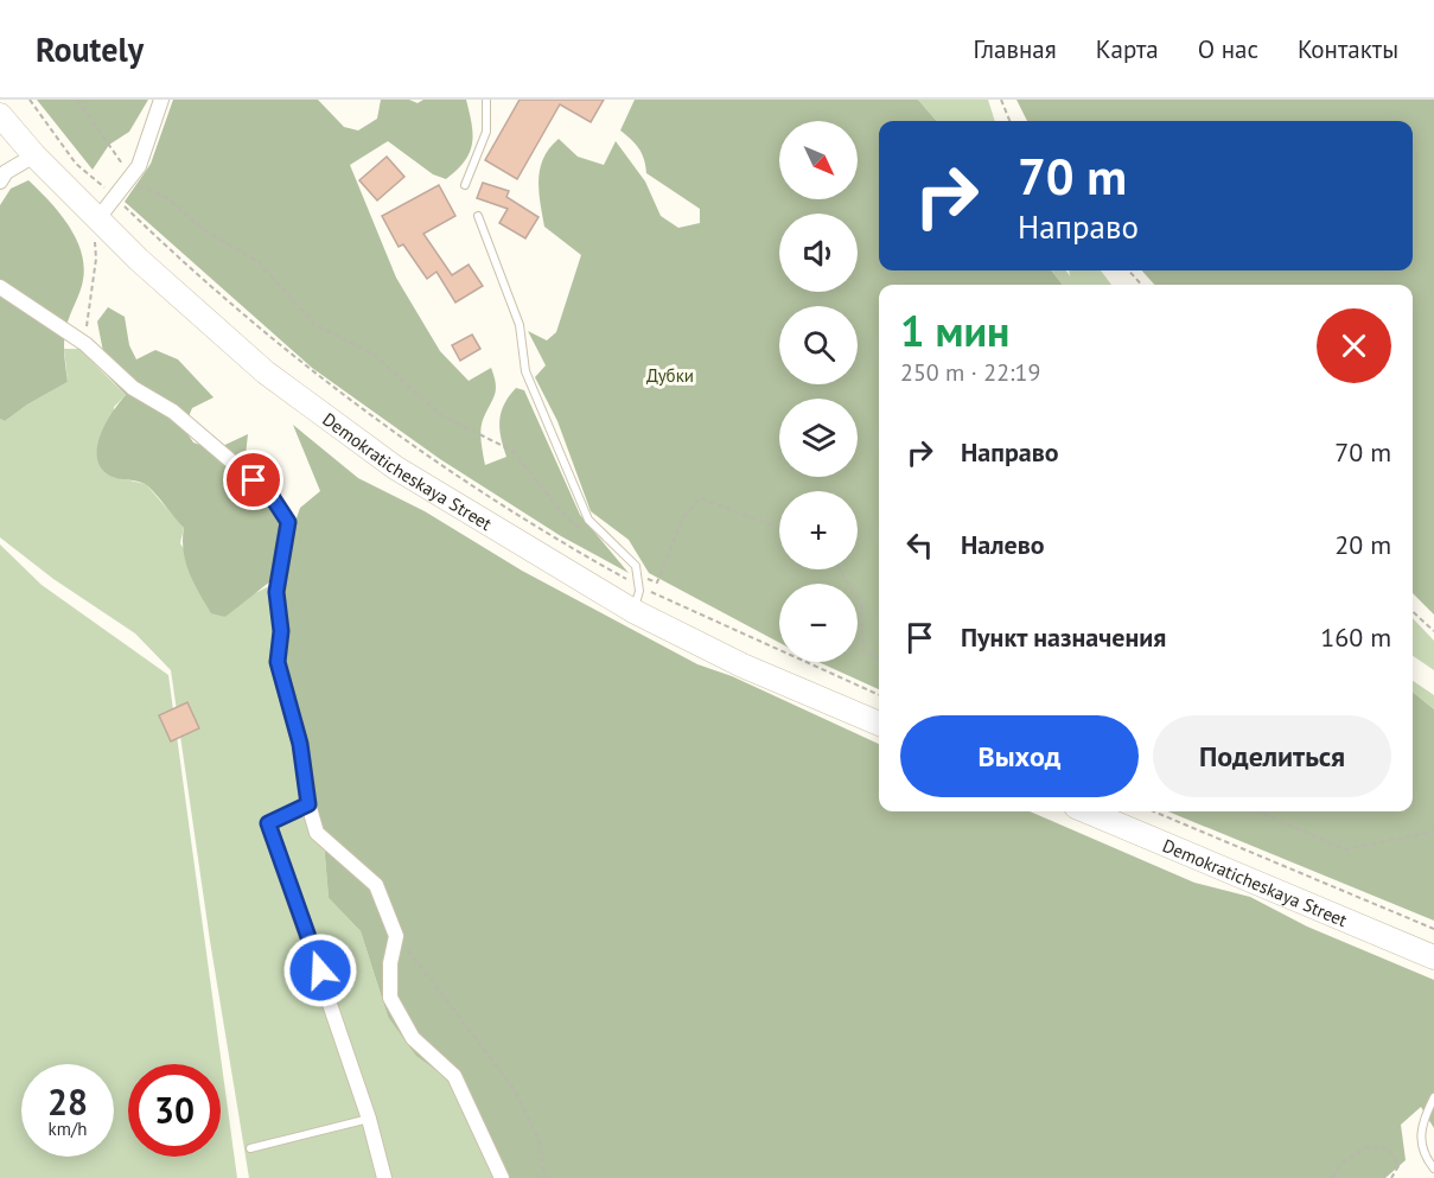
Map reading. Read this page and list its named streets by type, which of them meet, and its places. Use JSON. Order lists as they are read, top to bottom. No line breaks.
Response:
{"streets":{"main road":["Demokraticheskaya Street"]},"parks":["Дубки"],"north":"bottom right","page":{"header":"Routely","nav":["Главная","Карта","О нас","Контакты"],"map_buttons":["+","−"],"turn":["70 m","Направо"],"heading":["1 мин","250 m · 22:19"],"list":[{"name":"Направо","value":"70 m"},{"name":"Налево","value":"20 m"},{"name":"Пункт назначения","value":"160 m"}],"buttons":["Выход","Поделиться"],"speed":"28 km/h","limit":"30"}}
